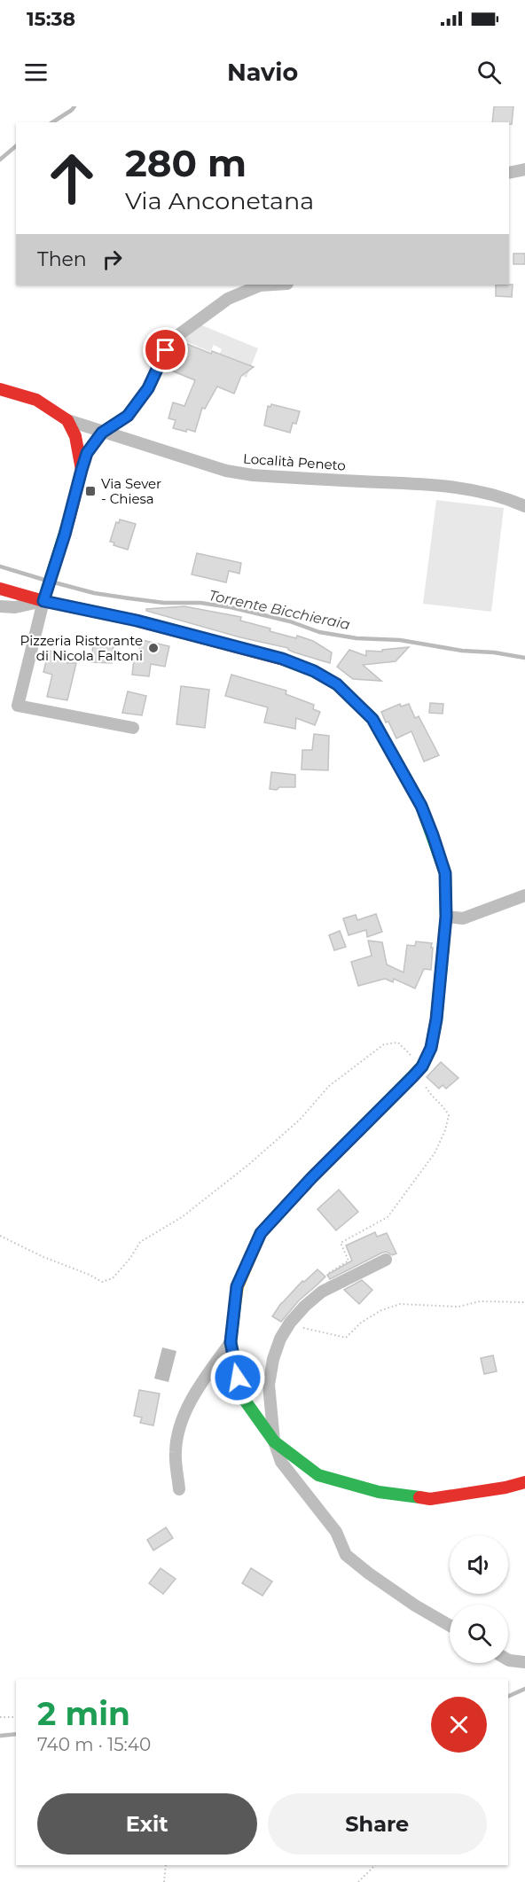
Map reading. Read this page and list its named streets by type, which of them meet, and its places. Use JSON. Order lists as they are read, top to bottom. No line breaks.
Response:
{"streets":{"street":["Località Peneto"]},"water":["Torrente Bicchieraia"],"places":{"transit":["Via Sever - Chiesa"],"other":["Pizzeria Ristorante di Nicola Faltoni"]},"page":{"status":"15:38","header":"Navio","turn":["280 m","Via Anconetana"],"then":"Then","heading":["2 min","740 m · 15:40"],"buttons":["Exit","Share"]}}
